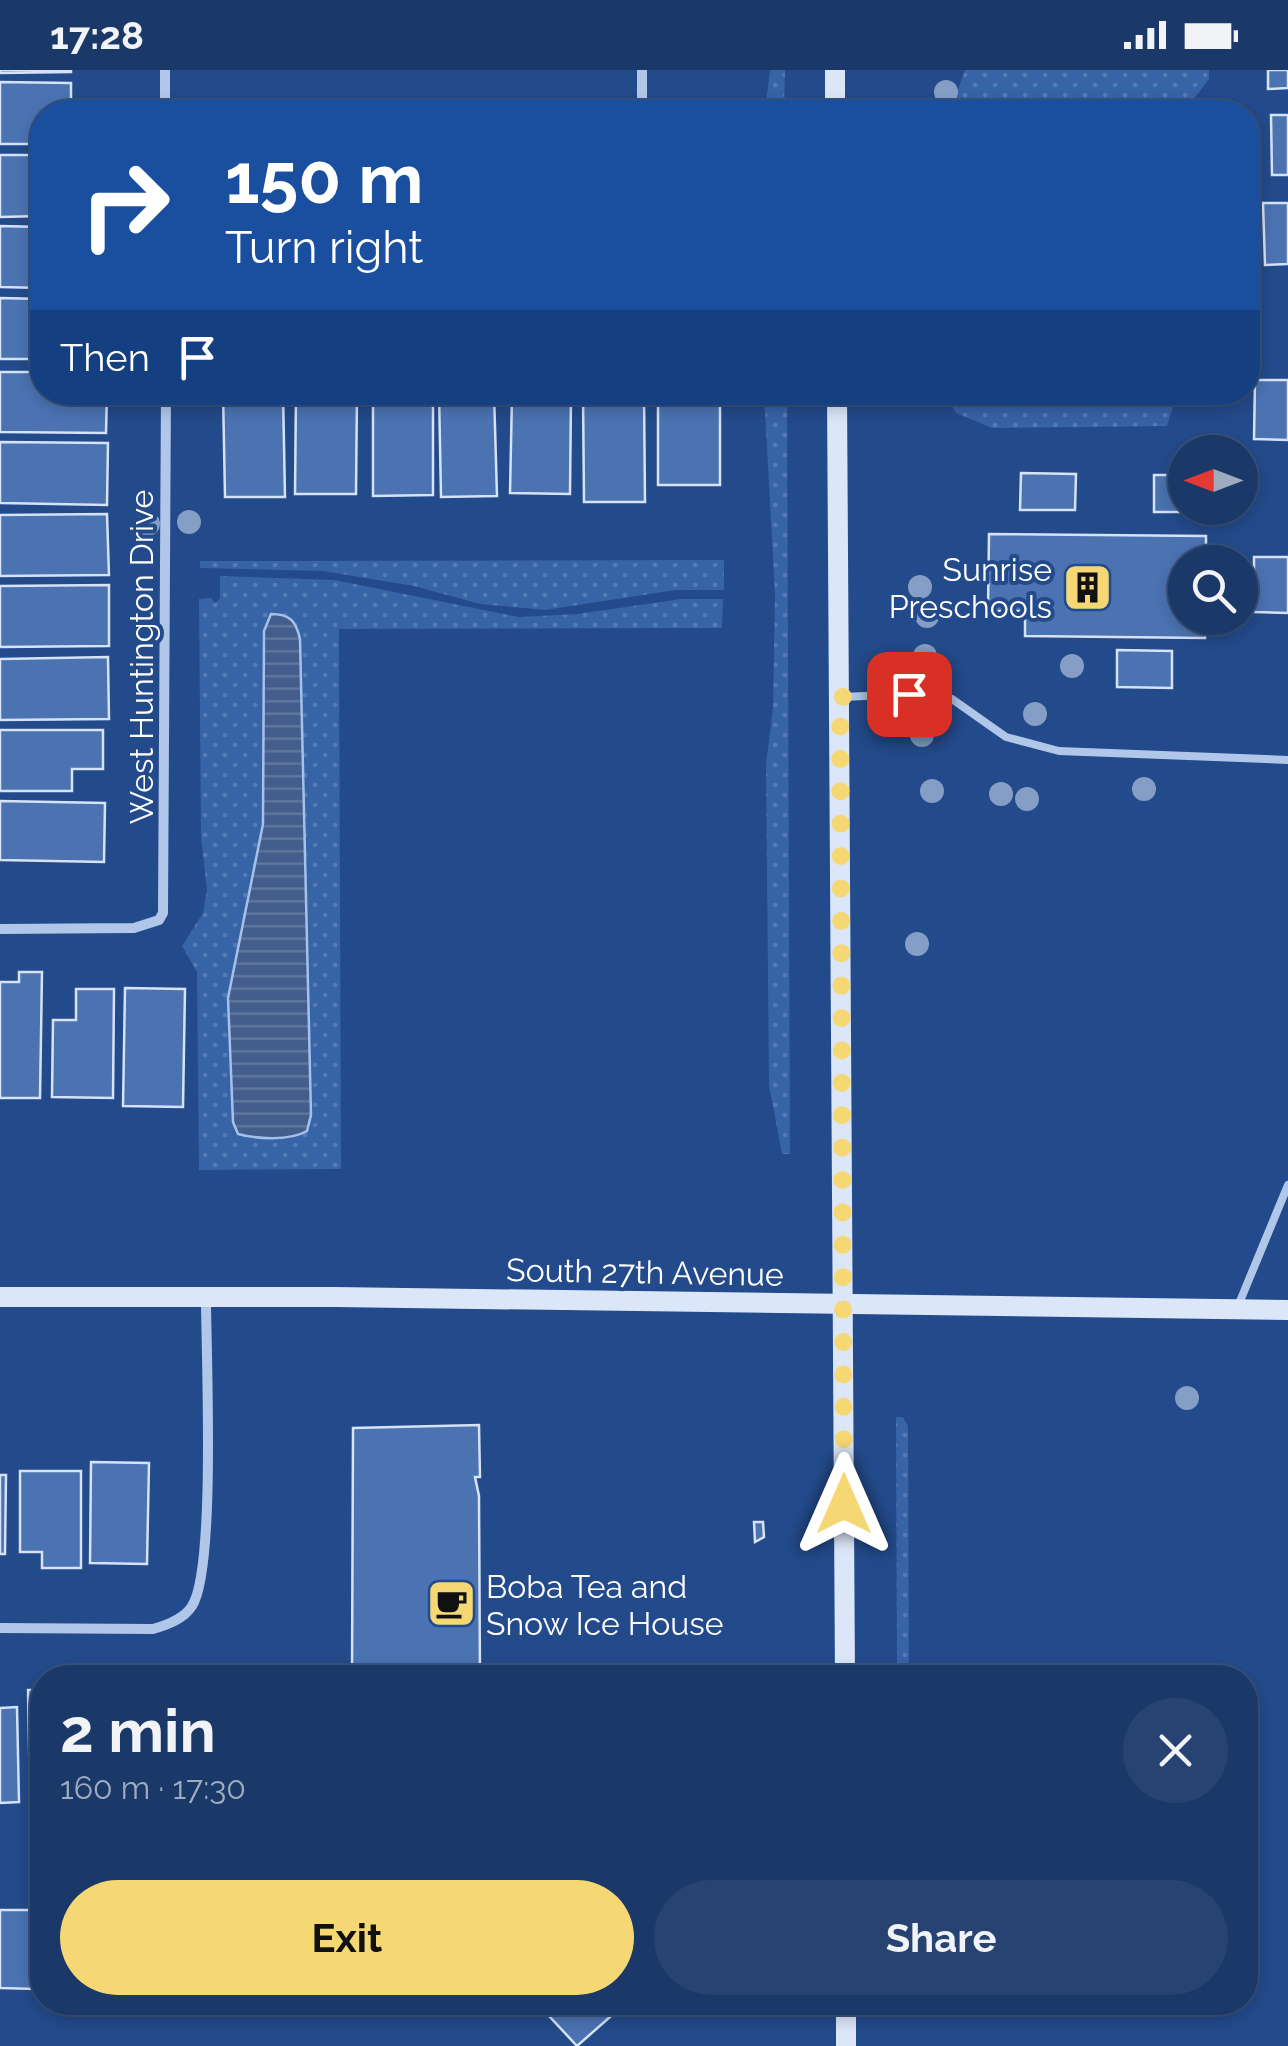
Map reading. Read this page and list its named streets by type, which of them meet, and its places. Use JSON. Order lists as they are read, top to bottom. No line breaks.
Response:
{"streets":{"main road":["South 27th Avenue"],"street":["West Huntington Drive"]},"places":{"building":["Sunrise Preschools"],"cafe":["Boba Tea and Snow Ice House"]},"north":"left","page":{"status":"17:28","turn":["150 m","Turn right"],"then":"Then","heading":["2 min","160 m · 17:30"],"buttons":["Exit","Share"]}}
